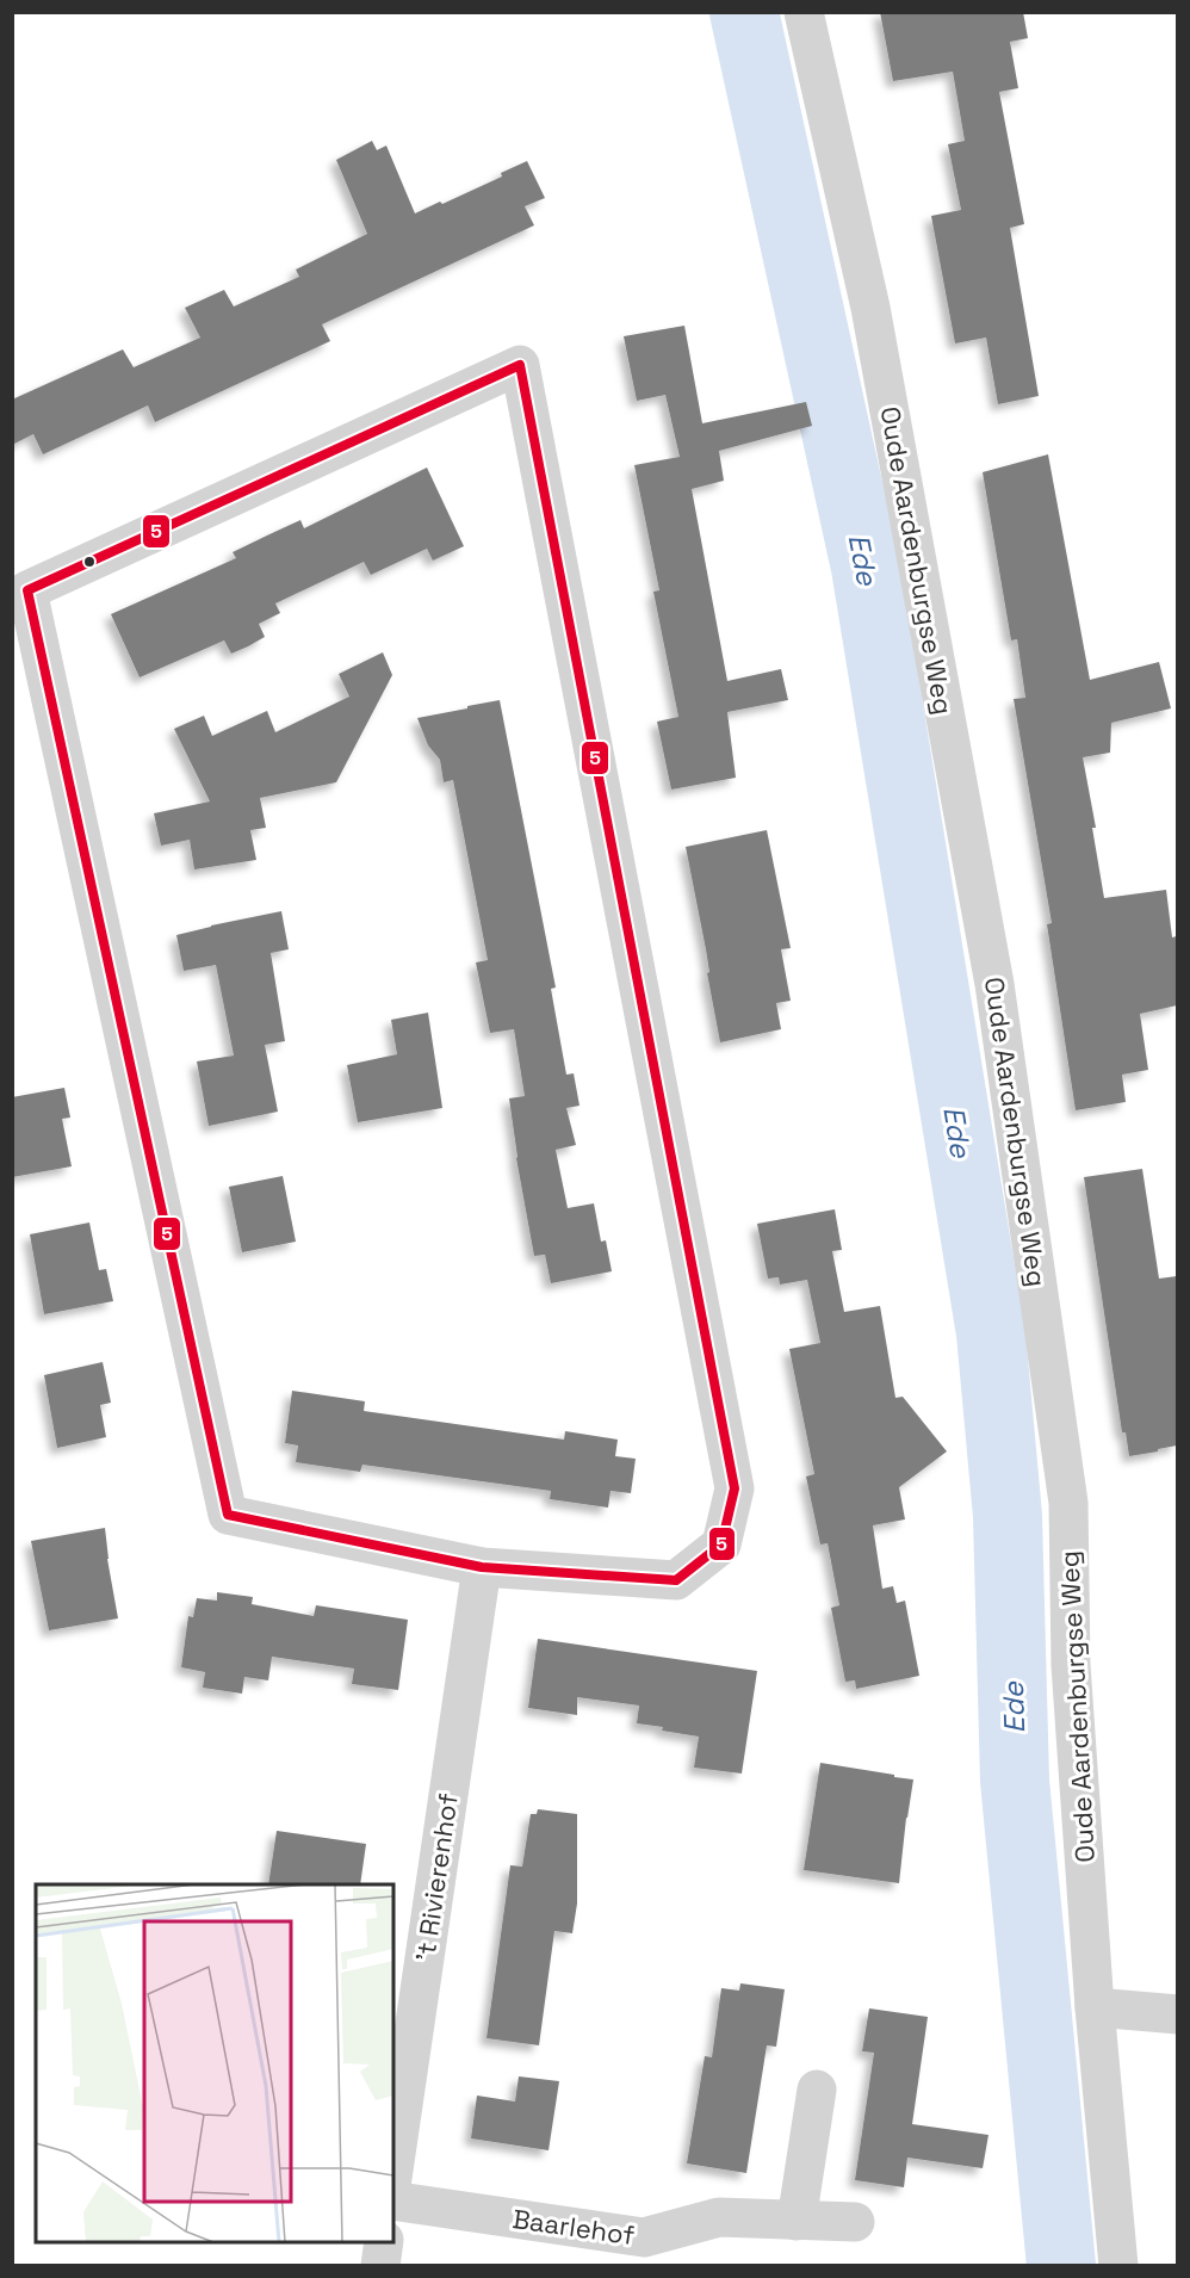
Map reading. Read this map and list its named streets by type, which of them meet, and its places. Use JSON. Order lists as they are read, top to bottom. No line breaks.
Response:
{"streets":{"street":["Oude Aardenburgse Weg","'t Rivierenhof","Baarlehof"]},"water":["Ede"],"lines":["transit line 5"]}
